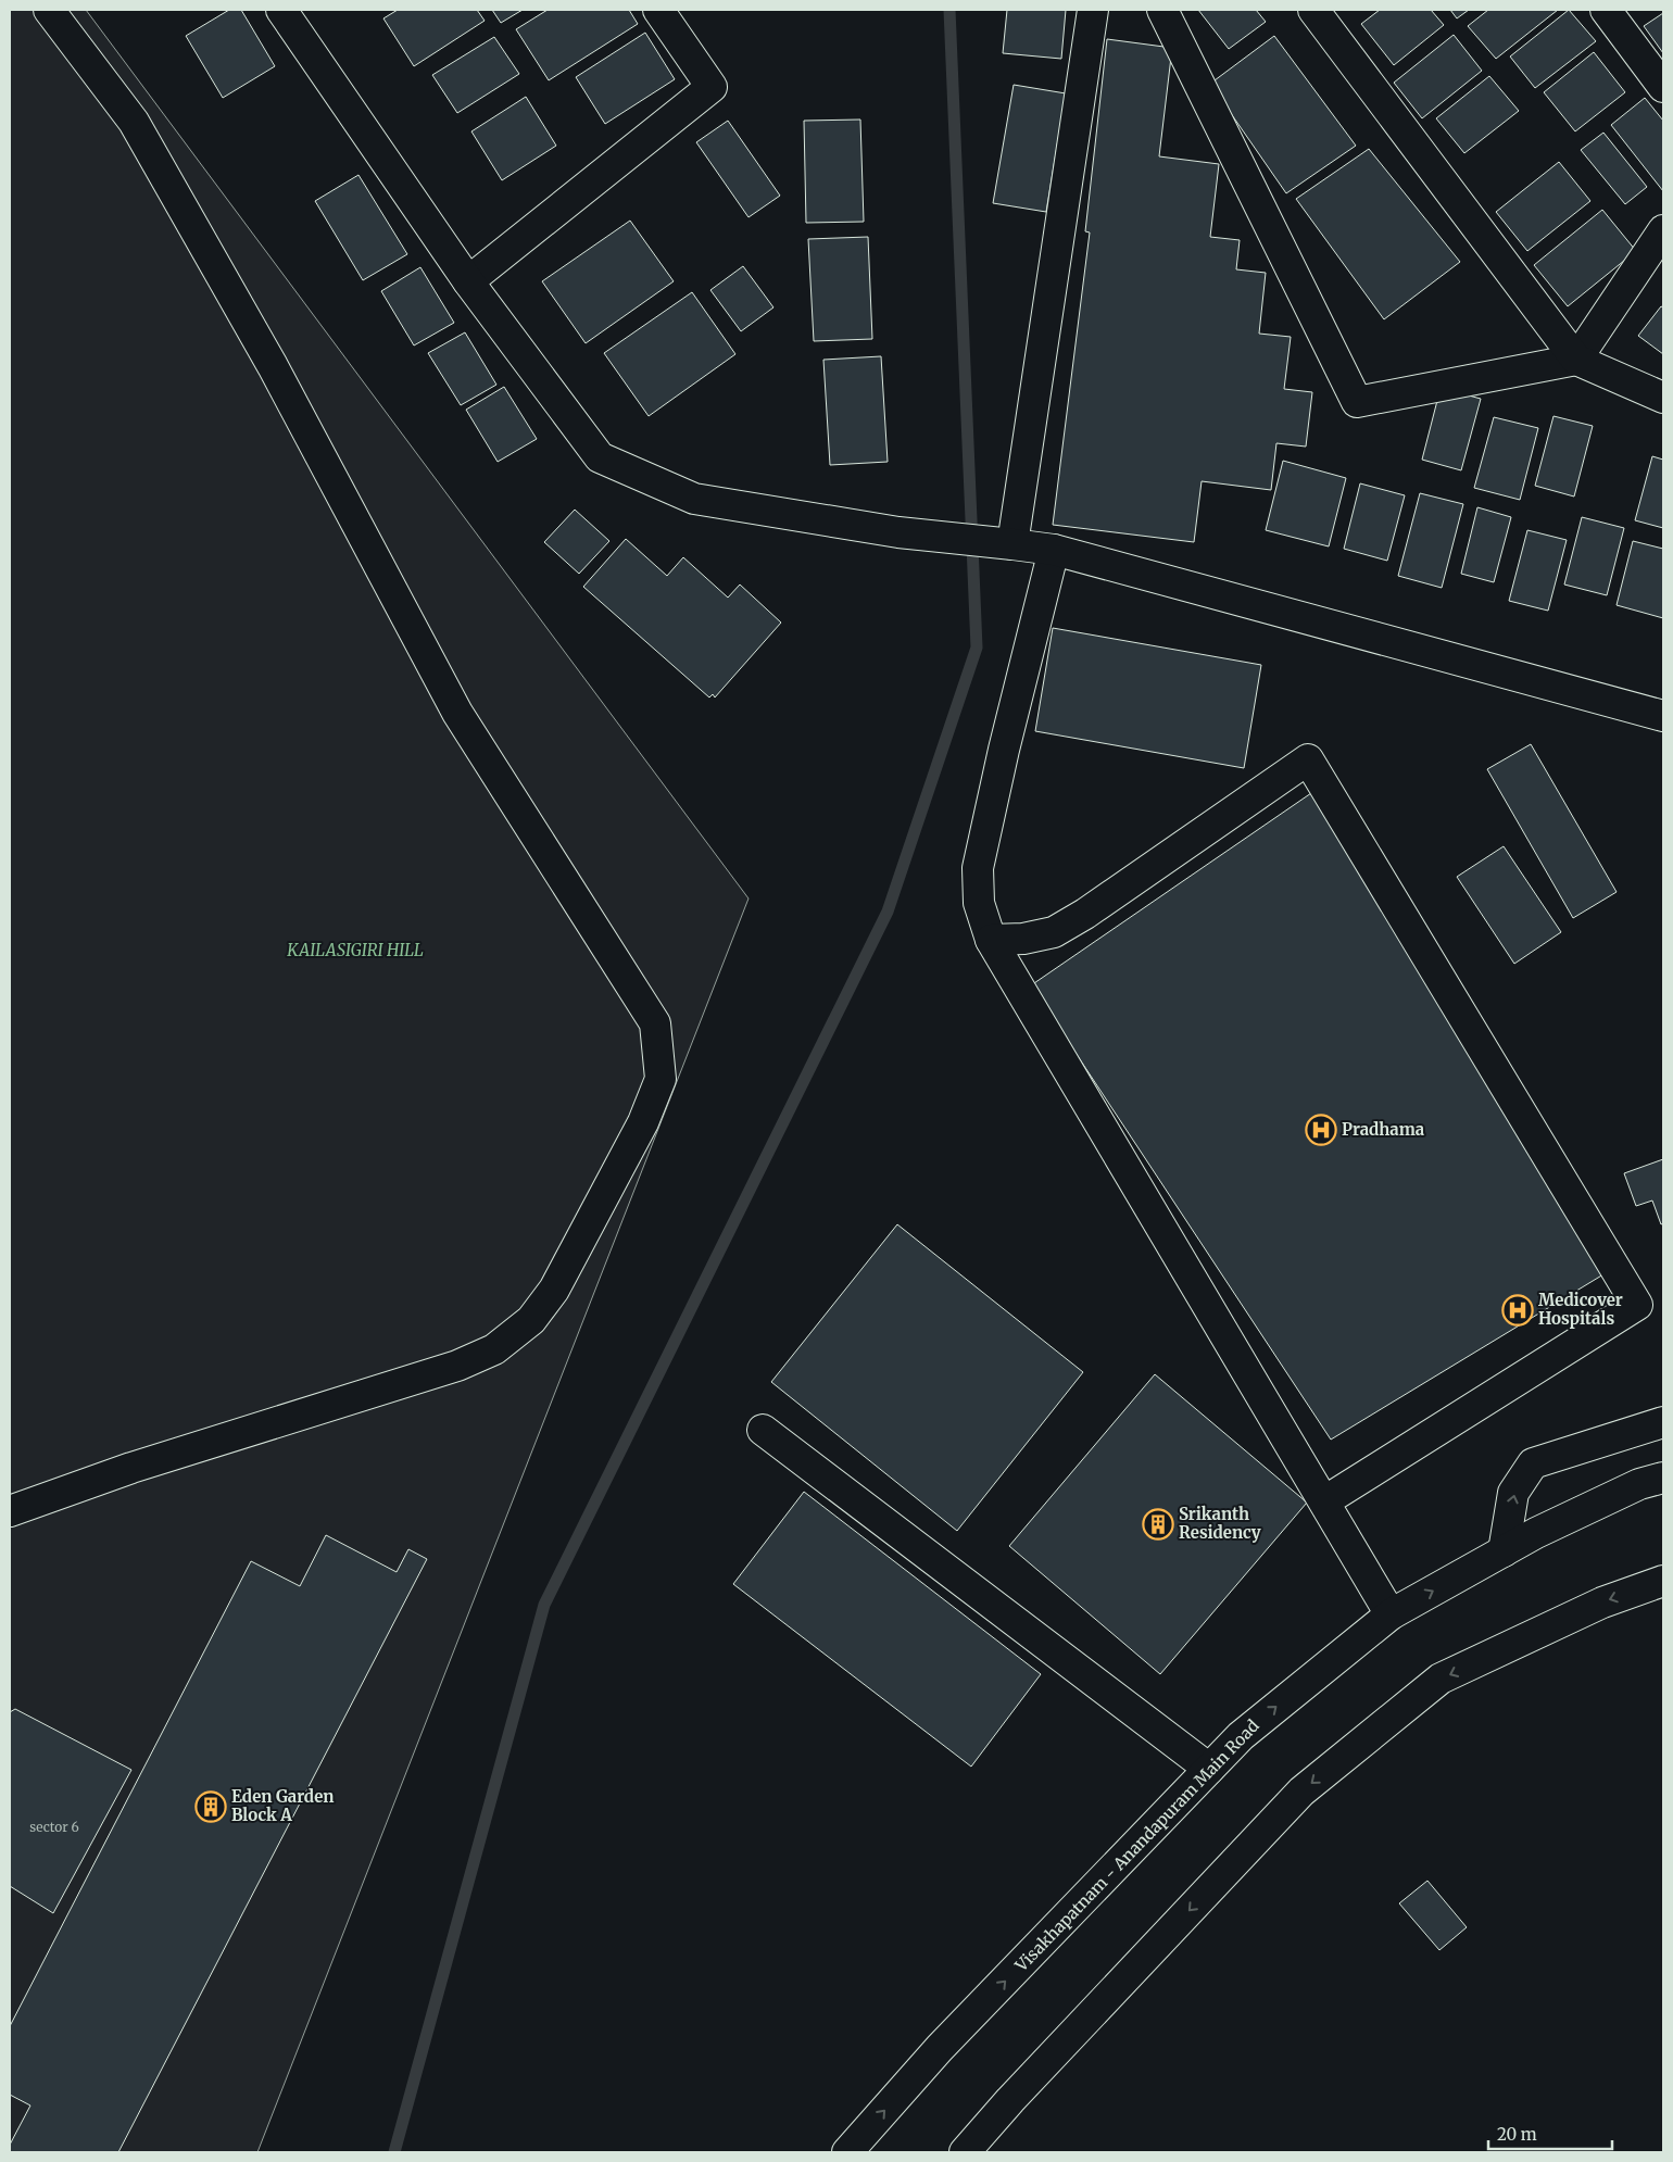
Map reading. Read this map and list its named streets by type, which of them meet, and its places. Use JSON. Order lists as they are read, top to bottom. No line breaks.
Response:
{"streets":{"street":["Visakhapatnam - Anandapuram Main Road"]},"parks":["KAILASIGIRI HILL"],"places":{"hospital":["Pradhama","Medicover Hospitals"],"building":["Srikanth Residency","Eden Garden Block A"]},"house_numbers":["sector 6"],"scale_bar":"20 m"}
